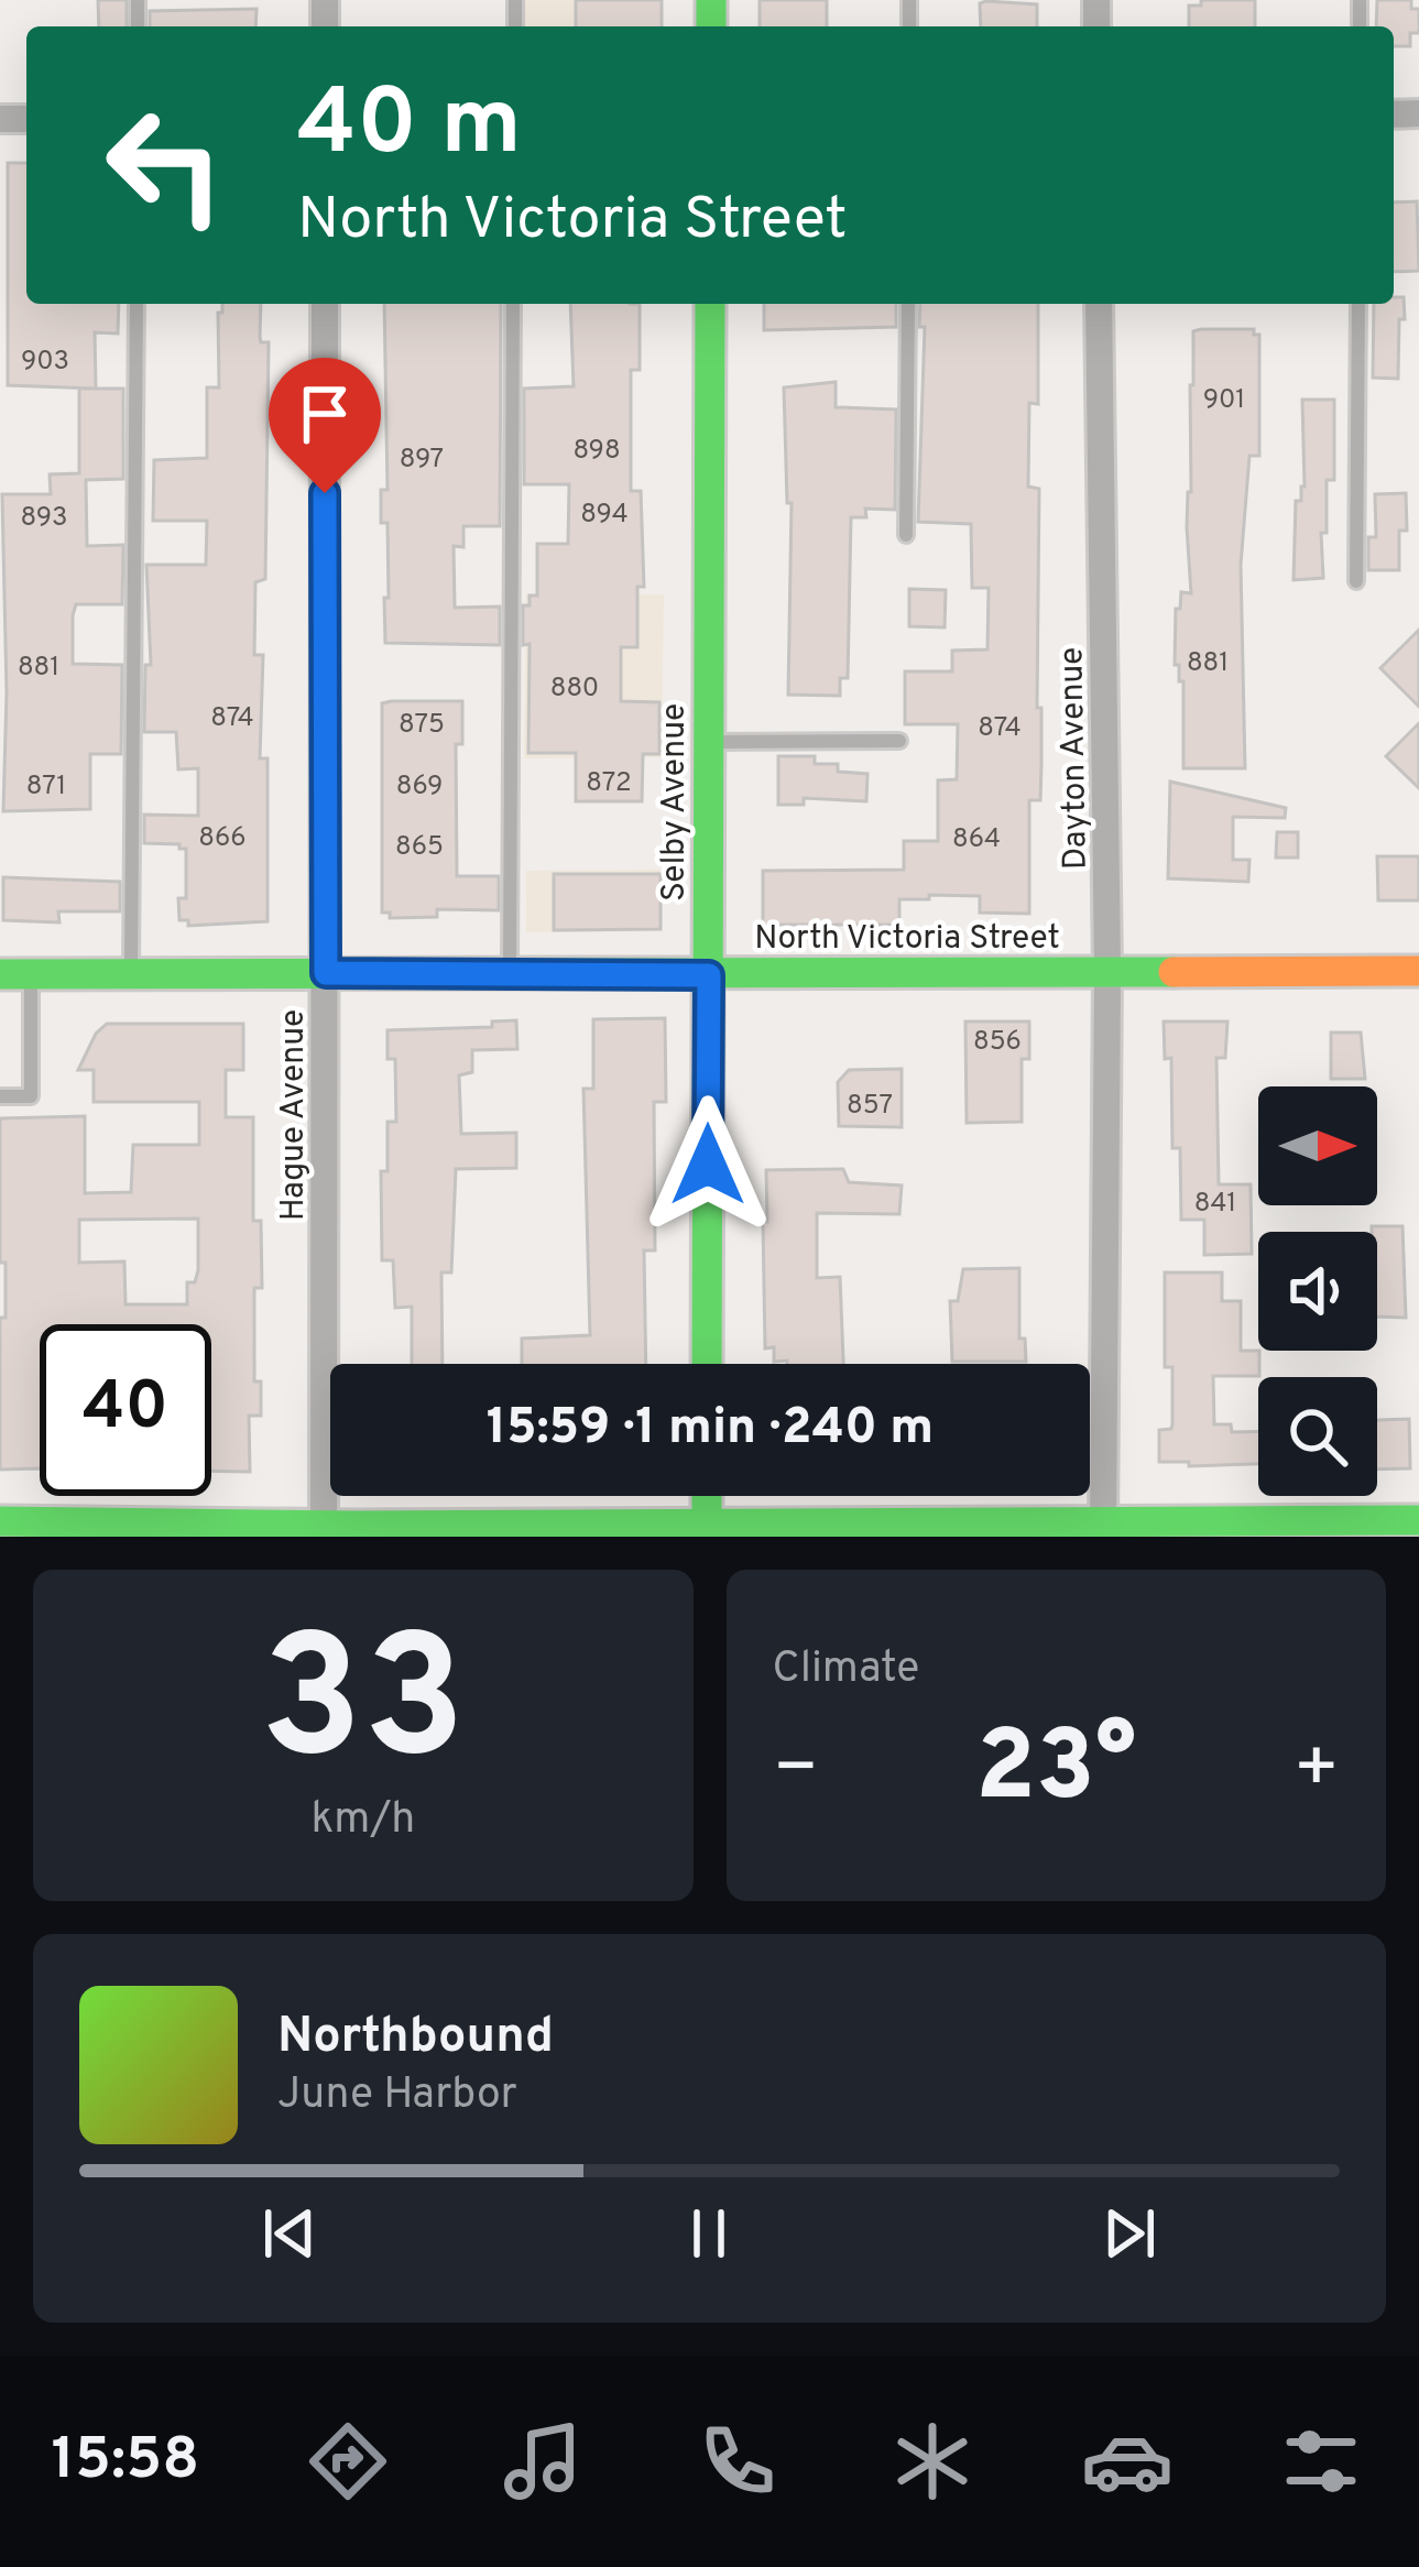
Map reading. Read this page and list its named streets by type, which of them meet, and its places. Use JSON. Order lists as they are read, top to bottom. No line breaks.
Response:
{"streets":{"street":["Dayton Avenue","Selby Avenue","North Victoria Street","Hague Avenue"]},"crossings":[["Dayton Avenue","North Victoria Street"],["Selby Avenue","North Victoria Street"],["North Victoria Street","Hague Avenue"]],"house_numbers":["903","901","898","897","894","893","881","881","880","874","875","874","872","871","869","866","864","865","856","857","841"],"north":"right","page":{"turn":["40 m","North Victoria Street"],"limit":"40","trip":"15:59 · 1 min · 240 m","tile":[["33","km/h"],"Climate"],"heat":["−","23°","+"],"song":["Northbound","June Harbor"],"tabs":"15:58"}}
